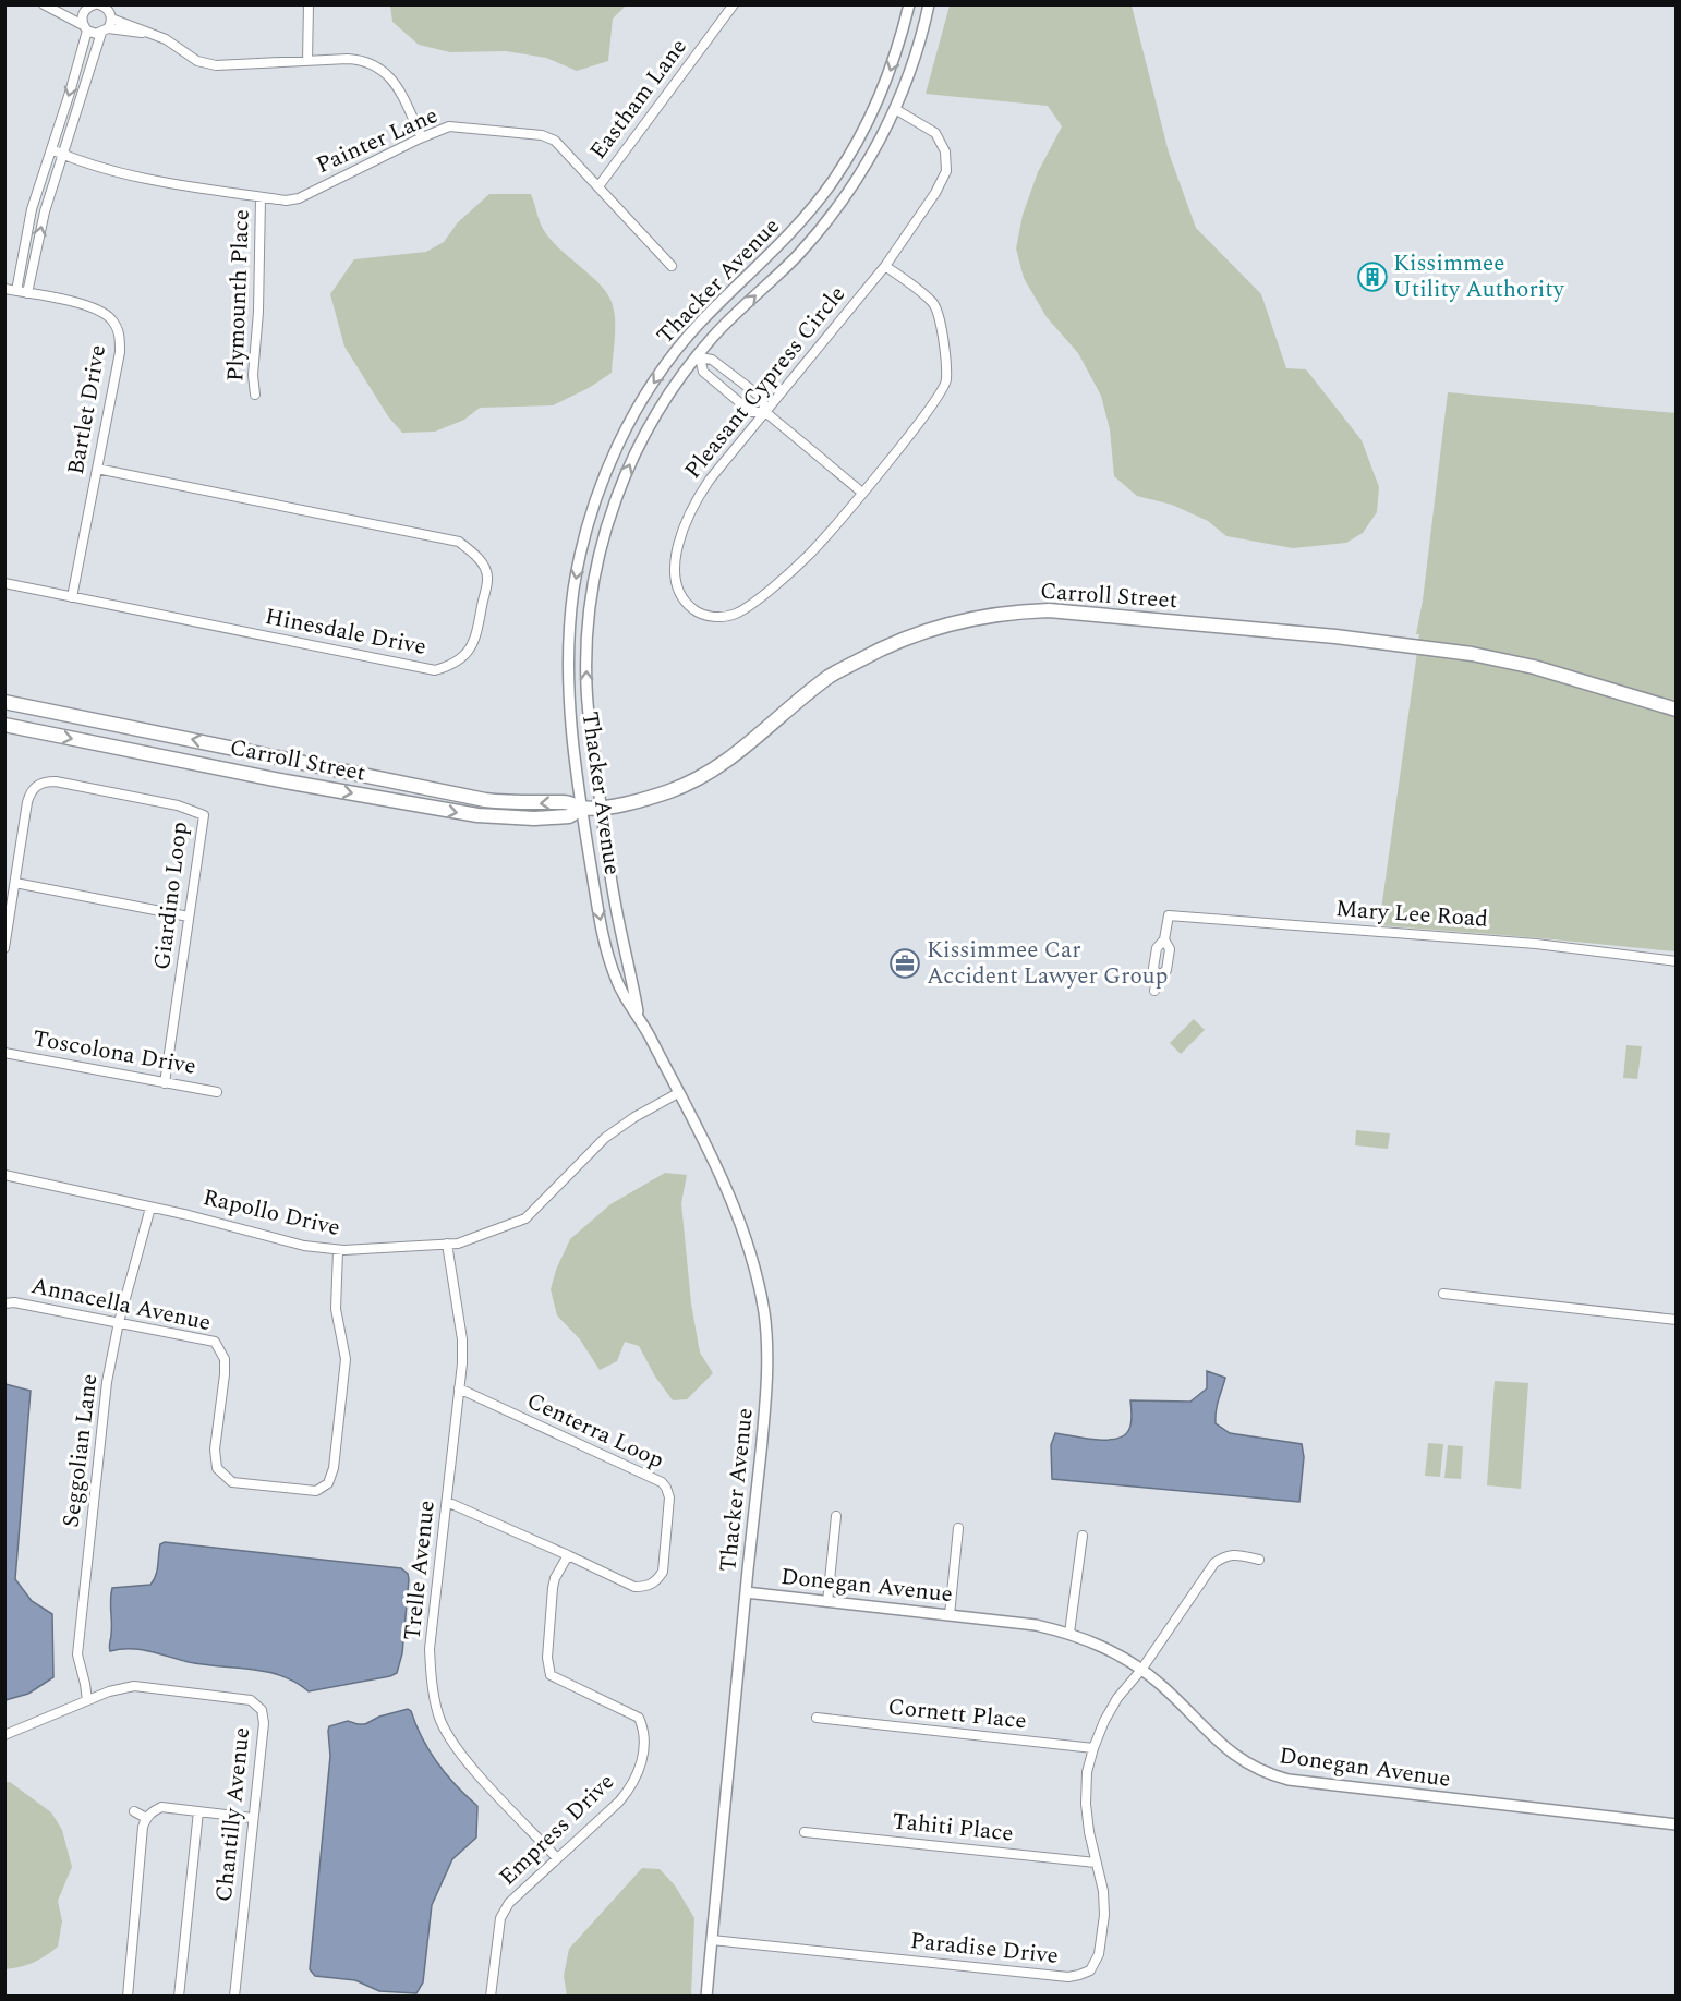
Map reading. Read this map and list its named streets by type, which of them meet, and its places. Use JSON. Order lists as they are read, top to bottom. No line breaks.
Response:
{"streets":{"main road":["Carroll Street"],"street":["Eastham Lane","Painter Lane","Thacker Avenue","Plymounth Place","Pleasant Cypress Circle","Bartlet Drive","Hinesdale Drive","Giardino Loop","Mary Lee Road","Toscolona Drive","Rapollo Drive","Annacella Avenue","Centerra Loop","Seggolian Lane","Trelle Avenue","Donegan Avenue","Cornett Place","Chantilly Avenue","Tahiti Place","Empress Drive","Paradise Drive"]},"crossings":[["Eastham Lane","Painter Lane"],["Painter Lane","Plymounth Place"],["Thacker Avenue","Pleasant Cypress Circle"],["Thacker Avenue","Carroll Street"],["Thacker Avenue","Rapollo Drive"],["Thacker Avenue","Donegan Avenue"],["Thacker Avenue","Paradise Drive"],["Bartlet Drive","Hinesdale Drive"],["Giardino Loop","Toscolona Drive"],["Rapollo Drive","Annacella Avenue"],["Rapollo Drive","Seggolian Lane"],["Rapollo Drive","Trelle Avenue"],["Annacella Avenue","Seggolian Lane"],["Centerra Loop","Trelle Avenue"],["Centerra Loop","Empress Drive"],["Seggolian Lane","Chantilly Avenue"],["Trelle Avenue","Empress Drive"],["Donegan Avenue","Paradise Drive"],["Cornett Place","Paradise Drive"],["Tahiti Place","Paradise Drive"]],"places":{"building":["Kissimmee Utility Authority"],"office":["Kissimmee Car Accident Lawyer Group"]}}
